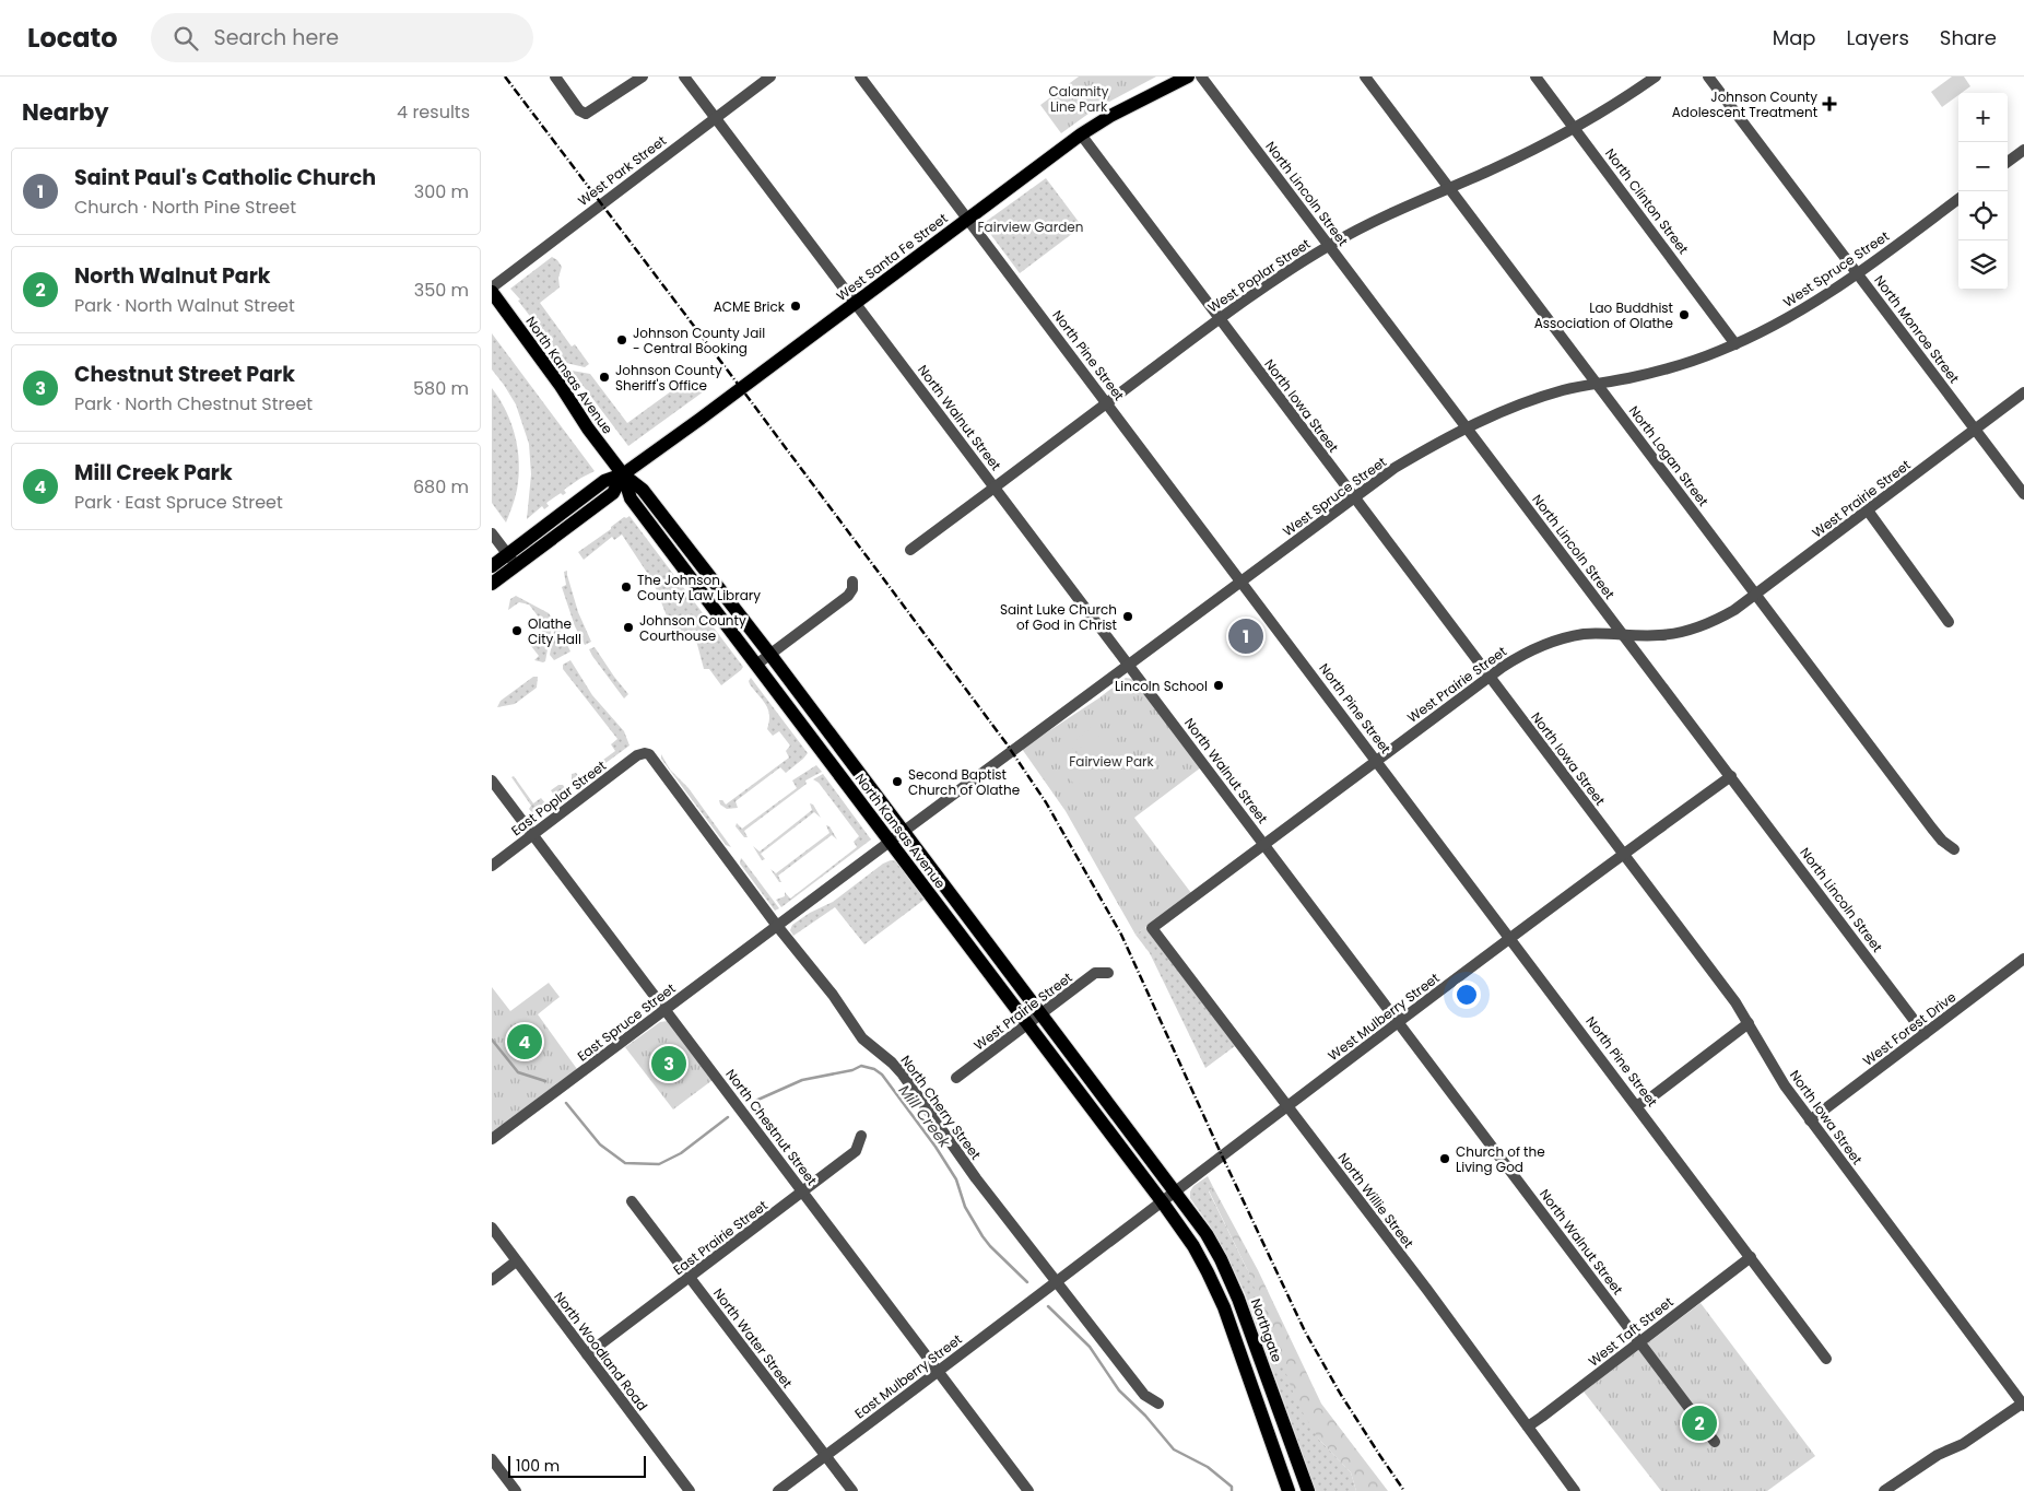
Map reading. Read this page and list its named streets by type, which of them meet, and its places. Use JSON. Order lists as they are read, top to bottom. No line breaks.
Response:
{"streets":{"main road":["West Santa Fe Street","North Kansas Avenue","Northgate"],"street":["West Park Street","North Lincoln Street","North Clinton Street","West Spruce Street","West Poplar Street","North Monroe Street","North Pine Street","North Iowa Street","North Walnut Street","North Logan Street","West Prairie Street","East Poplar Street","West Mulberry Street","East Spruce Street","West Forest Drive","North Cherry Street","North Chestnut Street","North Willie Street","East Prairie Street","West Taft Street","North Water Street","North Woodland Road","East Mulberry Street"]},"crossings":[["West Park Street","North Walnut Street"],["North Lincoln Street","West Spruce Street"],["North Lincoln Street","West Poplar Street"],["North Lincoln Street","West Prairie Street"],["North Lincoln Street","West Mulberry Street"],["North Lincoln Street","West Forest Drive"],["North Clinton Street","West Spruce Street"],["North Clinton Street","West Poplar Street"],["West Santa Fe Street","North Pine Street"],["West Santa Fe Street","North Kansas Avenue"],["West Santa Fe Street","North Iowa Street"],["West Santa Fe Street","North Walnut Street"],["West Spruce Street","North Monroe Street"],["West Spruce Street","North Pine Street"],["West Spruce Street","North Kansas Avenue"],["West Spruce Street","North Iowa Street"],["West Spruce Street","North Walnut Street"],["West Spruce Street","North Logan Street"],["West Spruce Street","East Spruce Street"],["West Spruce Street","North Cherry Street"],["West Poplar Street","North Pine Street"],["West Poplar Street","North Iowa Street"],["West Poplar Street","North Walnut Street"],["West Poplar Street","North Logan Street"],["North Monroe Street","West Prairie Street"],["North Pine Street","West Prairie Street"],["North Pine Street","West Mulberry Street"],["North Pine Street","West Taft Street"],["North Kansas Avenue","West Prairie Street"],["North Kansas Avenue","West Mulberry Street"],["North Kansas Avenue","Northgate"],["North Iowa Street","West Prairie Street"],["North Iowa Street","West Mulberry Street"],["North Iowa Street","West Forest Drive"],["North Walnut Street","West Prairie Street"],["North Walnut Street","West Mulberry Street"],["North Walnut Street","West Taft Street"],["North Logan Street","West Prairie Street"],["West Prairie Street","North Willie Street"],["East Poplar Street","North Cherry Street"],["East Poplar Street","North Chestnut Street"],["West Mulberry Street","North Cherry Street"],["West Mulberry Street","North Willie Street"],["West Mulberry Street","Northgate"],["West Mulberry Street","East Mulberry Street"],["East Spruce Street","North Cherry Street"],["East Spruce Street","North Chestnut Street"],["North Cherry Street","East Mulberry Street"],["North Chestnut Street","East Prairie Street"],["North Chestnut Street","East Mulberry Street"],["North Willie Street","West Taft Street"],["East Prairie Street","North Water Street"],["East Prairie Street","North Woodland Road"],["North Water Street","East Mulberry Street"]],"water":["Mill Creek"],"parks":["Calamity Line Park","Fairview Garden","Fairview Park"],"places":{"health":["Johnson County Adolescent Treatment"],"other":["ACME Brick","Lao Buddhist Association of Olathe","Johnson County Jail - Central Booking","Johnson County Sheriff's Office","The Johnson County Law Library","Saint Luke Church of God in Christ","Johnson County Courthouse","Olathe City Hall","Lincoln School","Second Baptist Church of Olathe","Church of the Living God"]},"scale_bar":"100 m","page":{"header":"Locato","search":"Search here","nav":["Map","Layers","Share"],"heading":["Nearby","4 results"],"map_buttons":["+","−"],"list":[{"mark":"1","name":"Saint Paul's Catholic Church","note":"Church · North Pine Street","value":"300 m"},{"mark":"2","name":"North Walnut Park","note":"Park · North Walnut Street","value":"350 m"},{"mark":"3","name":"Chestnut Street Park","note":"Park · North Chestnut Street","value":"580 m"},{"mark":"4","name":"Mill Creek Park","note":"Park · East Spruce Street","value":"680 m"}],"pins":["1","4","3","2"],"scale":"100 m"}}
